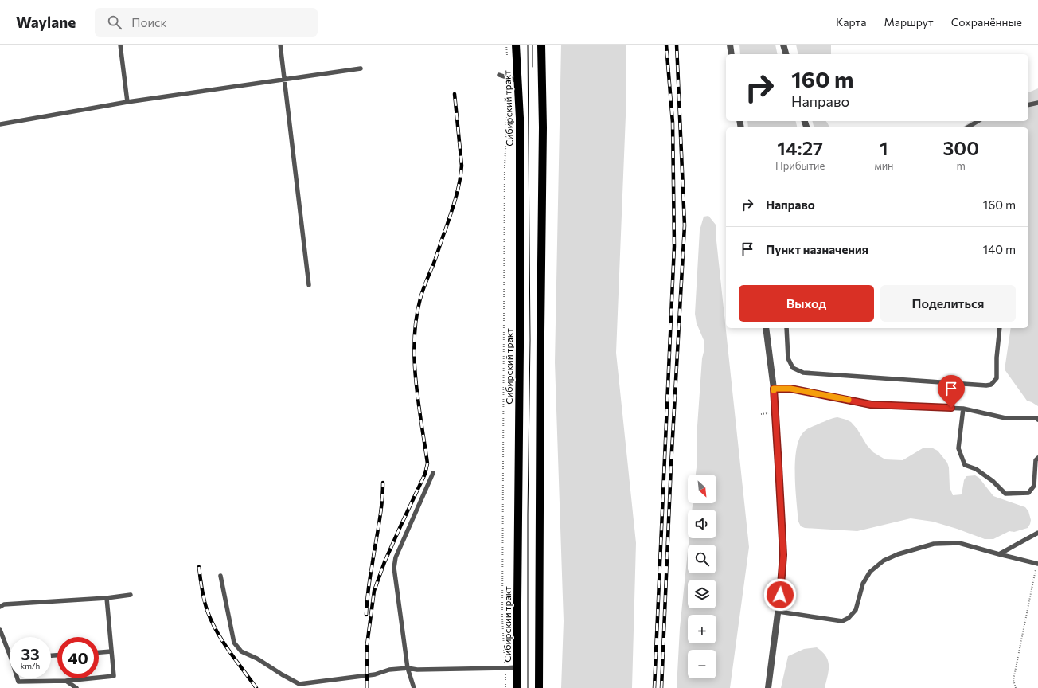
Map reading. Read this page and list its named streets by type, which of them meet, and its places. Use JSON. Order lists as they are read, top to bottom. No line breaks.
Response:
{"streets":{"main road":["Сибирский тракт"]},"north":"bottom right","page":{"header":"Waylane","search":"Поиск","nav":["Карта","Маршрут","Сохранённые"],"turn":["160 m","Направо"],"eta":["14:27","Прибытие","1","мин","300","m"],"list":[{"name":"Направо","value":"160 m"},{"name":"Пункт назначения","value":"140 m"}],"buttons":["Выход","Поделиться"],"map_buttons":["+","−"],"speed":"33 km/h","limit":"40"}}
